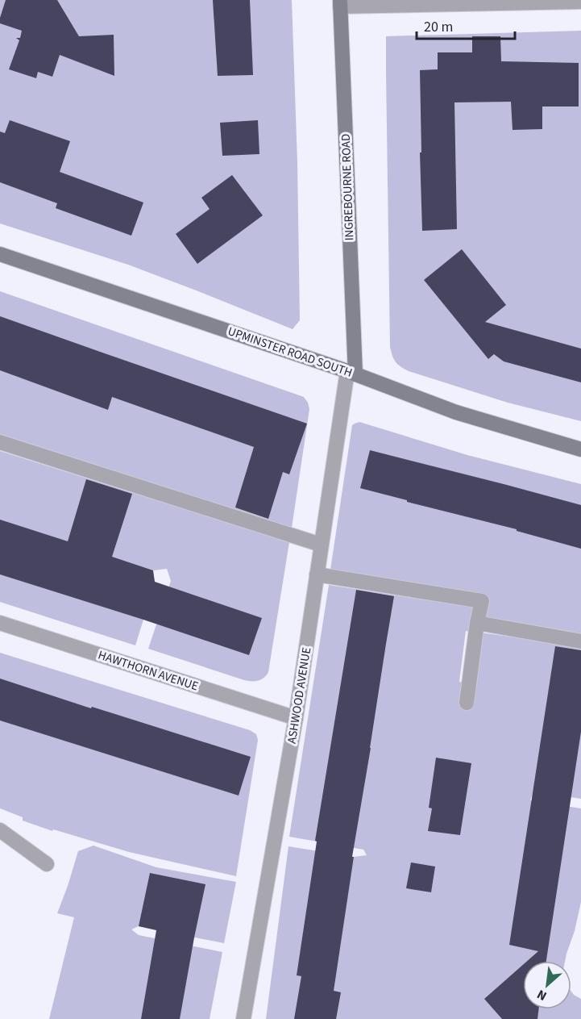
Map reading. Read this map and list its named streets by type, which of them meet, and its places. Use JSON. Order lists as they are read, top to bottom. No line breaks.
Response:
{"streets":{"street":["INGREBOURNE ROAD","UPMINSTER ROAD SOUTH","HAWTHORN AVENUE","ASHWOOD AVENUE"]},"crossings":[["INGREBOURNE ROAD","UPMINSTER ROAD SOUTH"],["INGREBOURNE ROAD","ASHWOOD AVENUE"],["UPMINSTER ROAD SOUTH","ASHWOOD AVENUE"],["HAWTHORN AVENUE","ASHWOOD AVENUE"]],"scale_bar":"20 m","north":"bottom left"}
